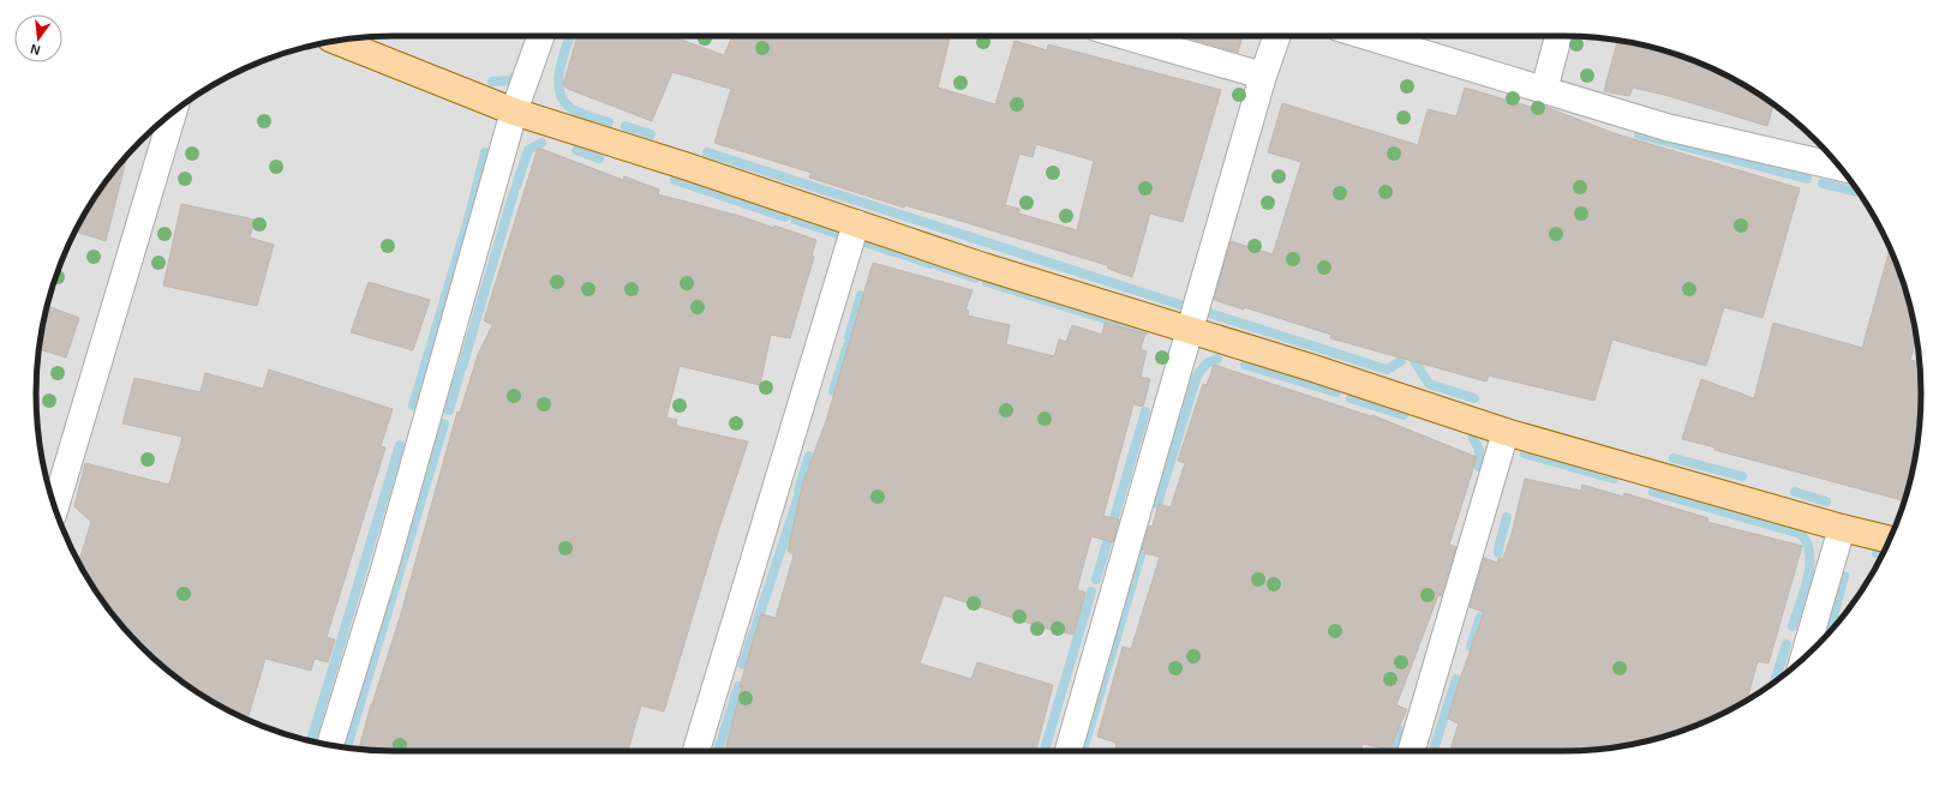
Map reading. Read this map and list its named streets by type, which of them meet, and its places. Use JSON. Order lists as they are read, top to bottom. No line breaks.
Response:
{"north":"bottom"}
